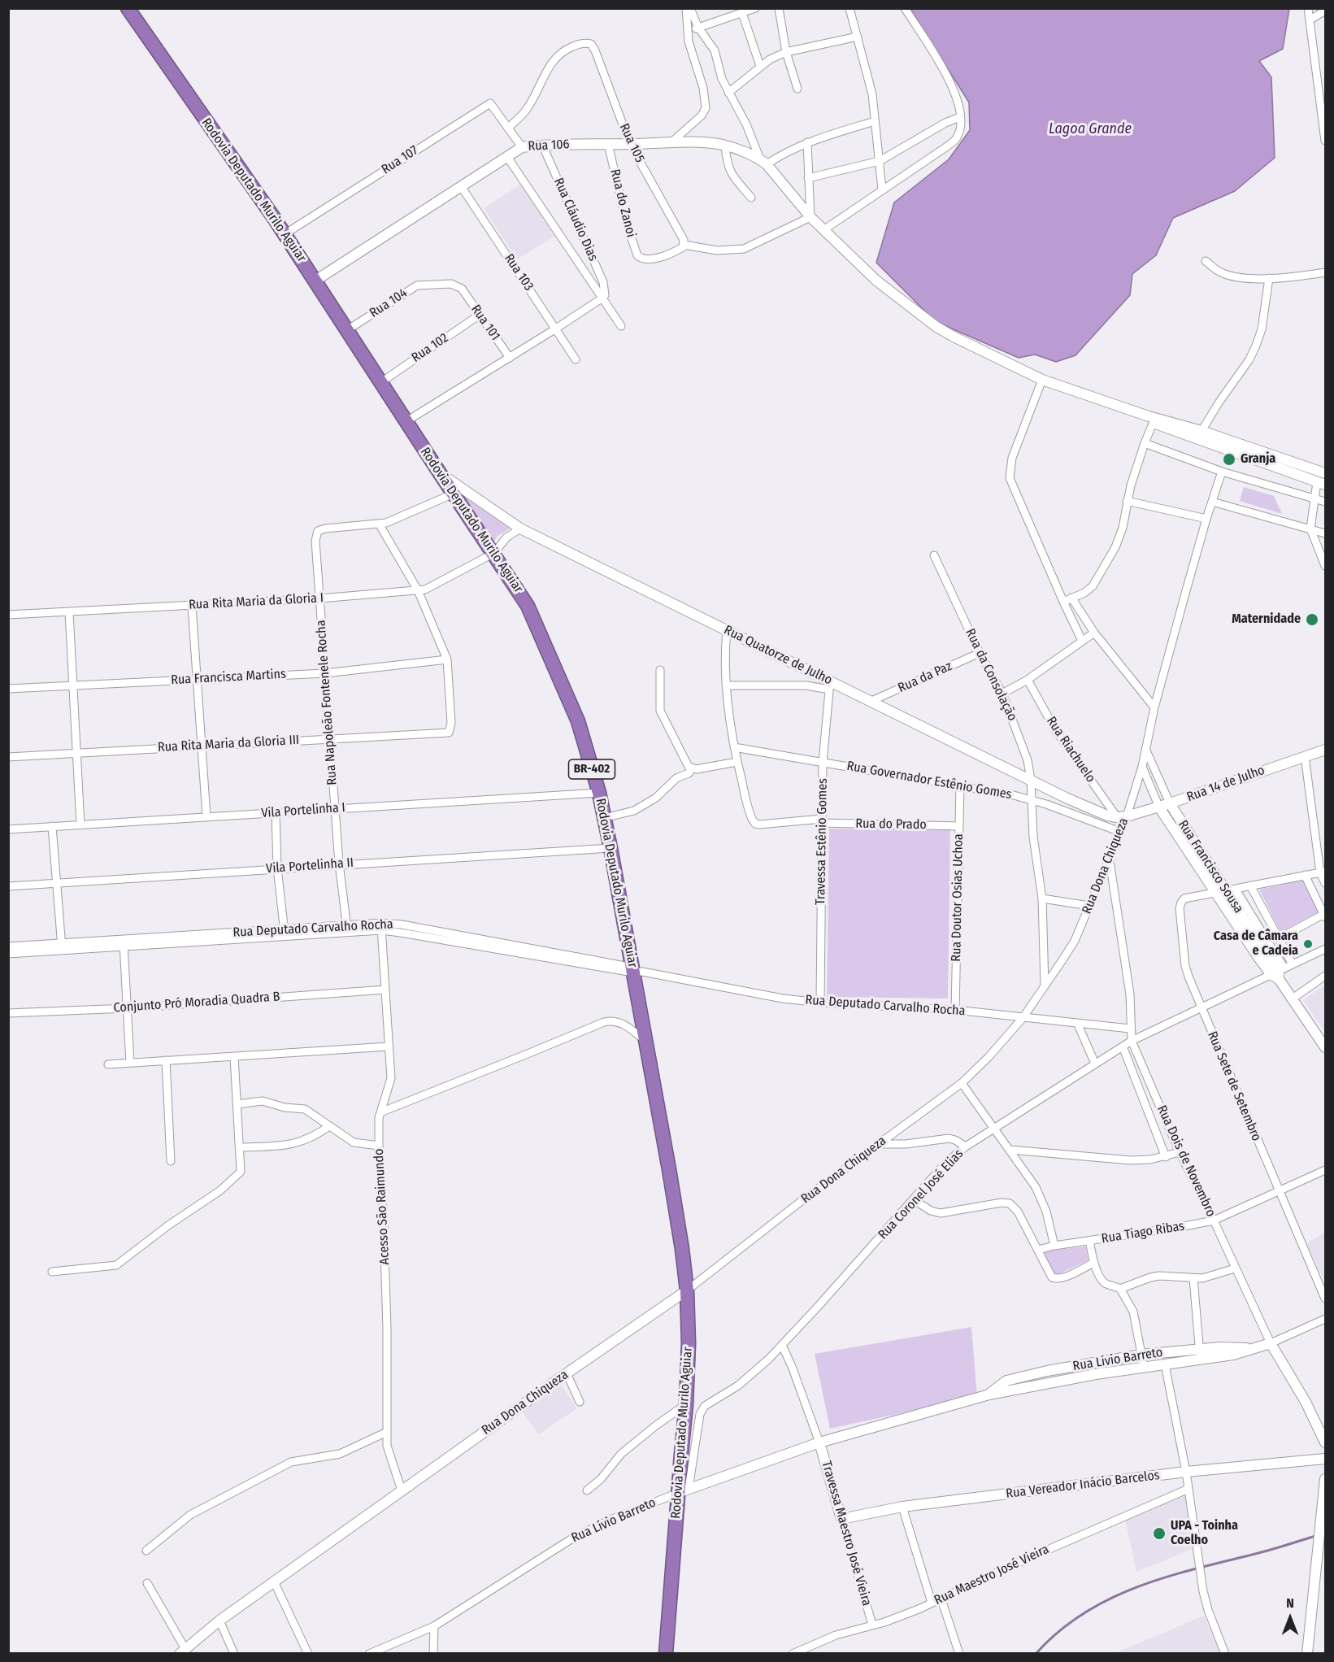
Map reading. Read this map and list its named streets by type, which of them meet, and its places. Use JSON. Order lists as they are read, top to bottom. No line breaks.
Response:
{"streets":{"highway":["Rodovia Deputado Murilo Aguiar","BR-402"],"street":["Rua 105","Rua 106","Rua 107","Rua do Zanoi","Rua Cláudio Dias","Rua 103","Rua 104","Rua 101","Rua 102","Rua Rita Maria da Gloria I","Rua Quatorze de Julho","Rua da Consolação","Rua Francisca Martins","Rua da Paz","Rua Napoleão Fontenele Rocha","Rua Rita Maria da Gloria III","Rua Riachuelo","Rua Governador Estênio Gomes","Rua 14 de Julho","Vila Portelinha I","Rua do Prado","Travessa Estênio Gomes","Vila Portelinha II","Rua Dona Chiqueza","Rua Francisco Sousa","Rua Doutor Osias Uchoa","Rua Deputado Carvalho Rocha","Conjunto Pró Moradia Quadra B","Rua Sete de Setembro","Rua Dois de Novembro","Rua Coronel José Elias","Acesso São Raimundo","Rua Tiago Ribas","Rua Lívio Barreto","Rua Vereador Inácio Barcelos","Travessa Maestro José Vieira","Rua Maestro José Vieira"]},"crossings":[["Rua 105","Rua 106"],["Rua 105","Rua 107"],["Rua 105","Rua do Zanoi"],["Rua 106","Rua 107"],["Rua 106","Rodovia Deputado Murilo Aguiar"],["Rua 106","Rua do Zanoi"],["Rua 106","Rua Cláudio Dias"],["Rua 106","Rua 103"],["Rua 107","Rodovia Deputado Murilo Aguiar"],["Rodovia Deputado Murilo Aguiar","Rua 104"],["Rodovia Deputado Murilo Aguiar","Rua 102"],["Rodovia Deputado Murilo Aguiar","Rua Rita Maria da Gloria I"],["Rodovia Deputado Murilo Aguiar","Rua Quatorze de Julho"],["Rodovia Deputado Murilo Aguiar","Vila Portelinha I"],["Rodovia Deputado Murilo Aguiar","Vila Portelinha II"],["Rodovia Deputado Murilo Aguiar","Rua Dona Chiqueza"],["Rodovia Deputado Murilo Aguiar","Rua Deputado Carvalho Rocha"],["Rodovia Deputado Murilo Aguiar","Rua Coronel José Elias"],["Rodovia Deputado Murilo Aguiar","Rua Lívio Barreto"],["Rua 104","Rua 101"],["Rua 101","Rua 102"],["Rua Rita Maria da Gloria I","Rua Quatorze de Julho"],["Rua Rita Maria da Gloria I","Rua Napoleão Fontenele Rocha"],["Rua Quatorze de Julho","Rua da Consolação"],["Rua Quatorze de Julho","Rua da Paz"],["Rua Quatorze de Julho","Rua Riachuelo"],["Rua Quatorze de Julho","Rua 14 de Julho"],["Rua Quatorze de Julho","Travessa Estênio Gomes"],["Rua Quatorze de Julho","Rua Dona Chiqueza"],["Rua da Consolação","Rua da Paz"],["Rua da Consolação","Rua Governador Estênio Gomes"],["Rua da Consolação","Rua Dona Chiqueza"],["Rua Francisca Martins","Rua Napoleão Fontenele Rocha"],["Rua Francisca Martins","Rua Rita Maria da Gloria III"],["Rua Napoleão Fontenele Rocha","Rua Rita Maria da Gloria III"],["Rua Napoleão Fontenele Rocha","Vila Portelinha I"],["Rua Napoleão Fontenele Rocha","Vila Portelinha II"],["Rua Napoleão Fontenele Rocha","Rua Deputado Carvalho Rocha"],["Rua Riachuelo","Rua 14 de Julho"],["Rua Riachuelo","Rua Dona Chiqueza"],["Rua Governador Estênio Gomes","Travessa Estênio Gomes"],["Rua Governador Estênio Gomes","Rua Dona Chiqueza"],["Rua Governador Estênio Gomes","Rua Doutor Osias Uchoa"],["Rua 14 de Julho","Rua Dona Chiqueza"],["Rua 14 de Julho","Rua Francisco Sousa"],["Rua do Prado","Travessa Estênio Gomes"],["Rua do Prado","Rua Doutor Osias Uchoa"],["Travessa Estênio Gomes","Rua Deputado Carvalho Rocha"],["Rua Dona Chiqueza","Rua Francisco Sousa"],["Rua Dona Chiqueza","Rua Deputado Carvalho Rocha"],["Rua Dona Chiqueza","Rua Dois de Novembro"],["Rua Dona Chiqueza","Acesso São Raimundo"],["Rua Francisco Sousa","Rua Sete de Setembro"],["Rua Francisco Sousa","Rua Coronel José Elias"],["Rua Doutor Osias Uchoa","Rua Deputado Carvalho Rocha"],["Rua Deputado Carvalho Rocha","Rua Dois de Novembro"],["Rua Deputado Carvalho Rocha","Acesso São Raimundo"],["Conjunto Pró Moradia Quadra B","Acesso São Raimundo"],["Rua Sete de Setembro","Rua Coronel José Elias"],["Rua Sete de Setembro","Rua Tiago Ribas"],["Rua Dois de Novembro","Rua Coronel José Elias"],["Rua Dois de Novembro","Rua Tiago Ribas"],["Rua Dois de Novembro","Rua Lívio Barreto"],["Rua Coronel José Elias","Rua Lívio Barreto"],["Rua Lívio Barreto","Travessa Maestro José Vieira"],["Rua Vereador Inácio Barcelos","Travessa Maestro José Vieira"],["Travessa Maestro José Vieira","Rua Maestro José Vieira"]],"water":["Lagoa Grande"],"places":["Granja","Maternidade","Casa de Câmara e Cadeia","UPA - Toinha Coelho"],"north":"top"}
